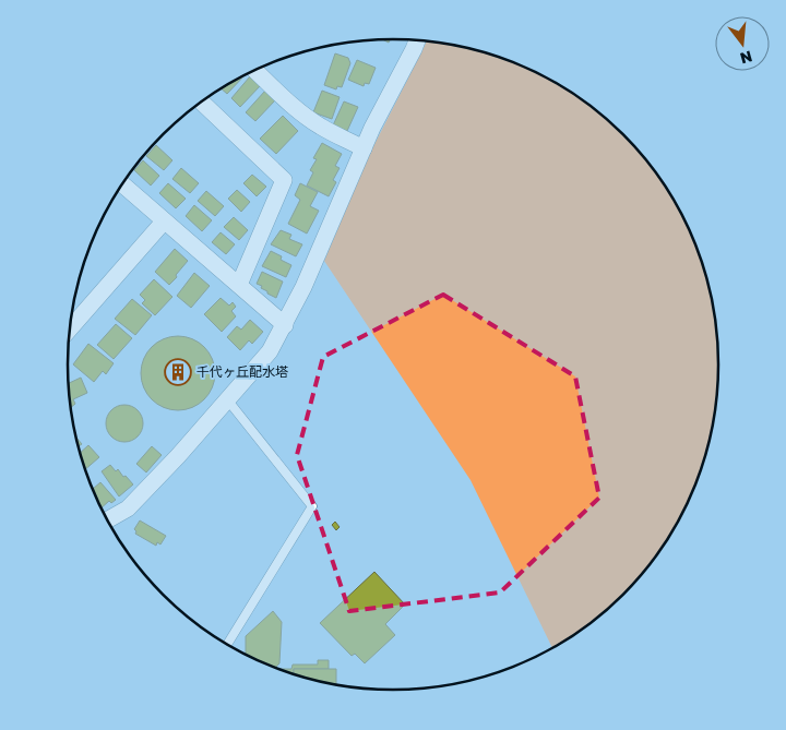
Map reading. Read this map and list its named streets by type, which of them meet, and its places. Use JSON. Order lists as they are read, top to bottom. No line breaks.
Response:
{"places":{"building":["千代ヶ丘配水塔"]},"north":"bottom"}
